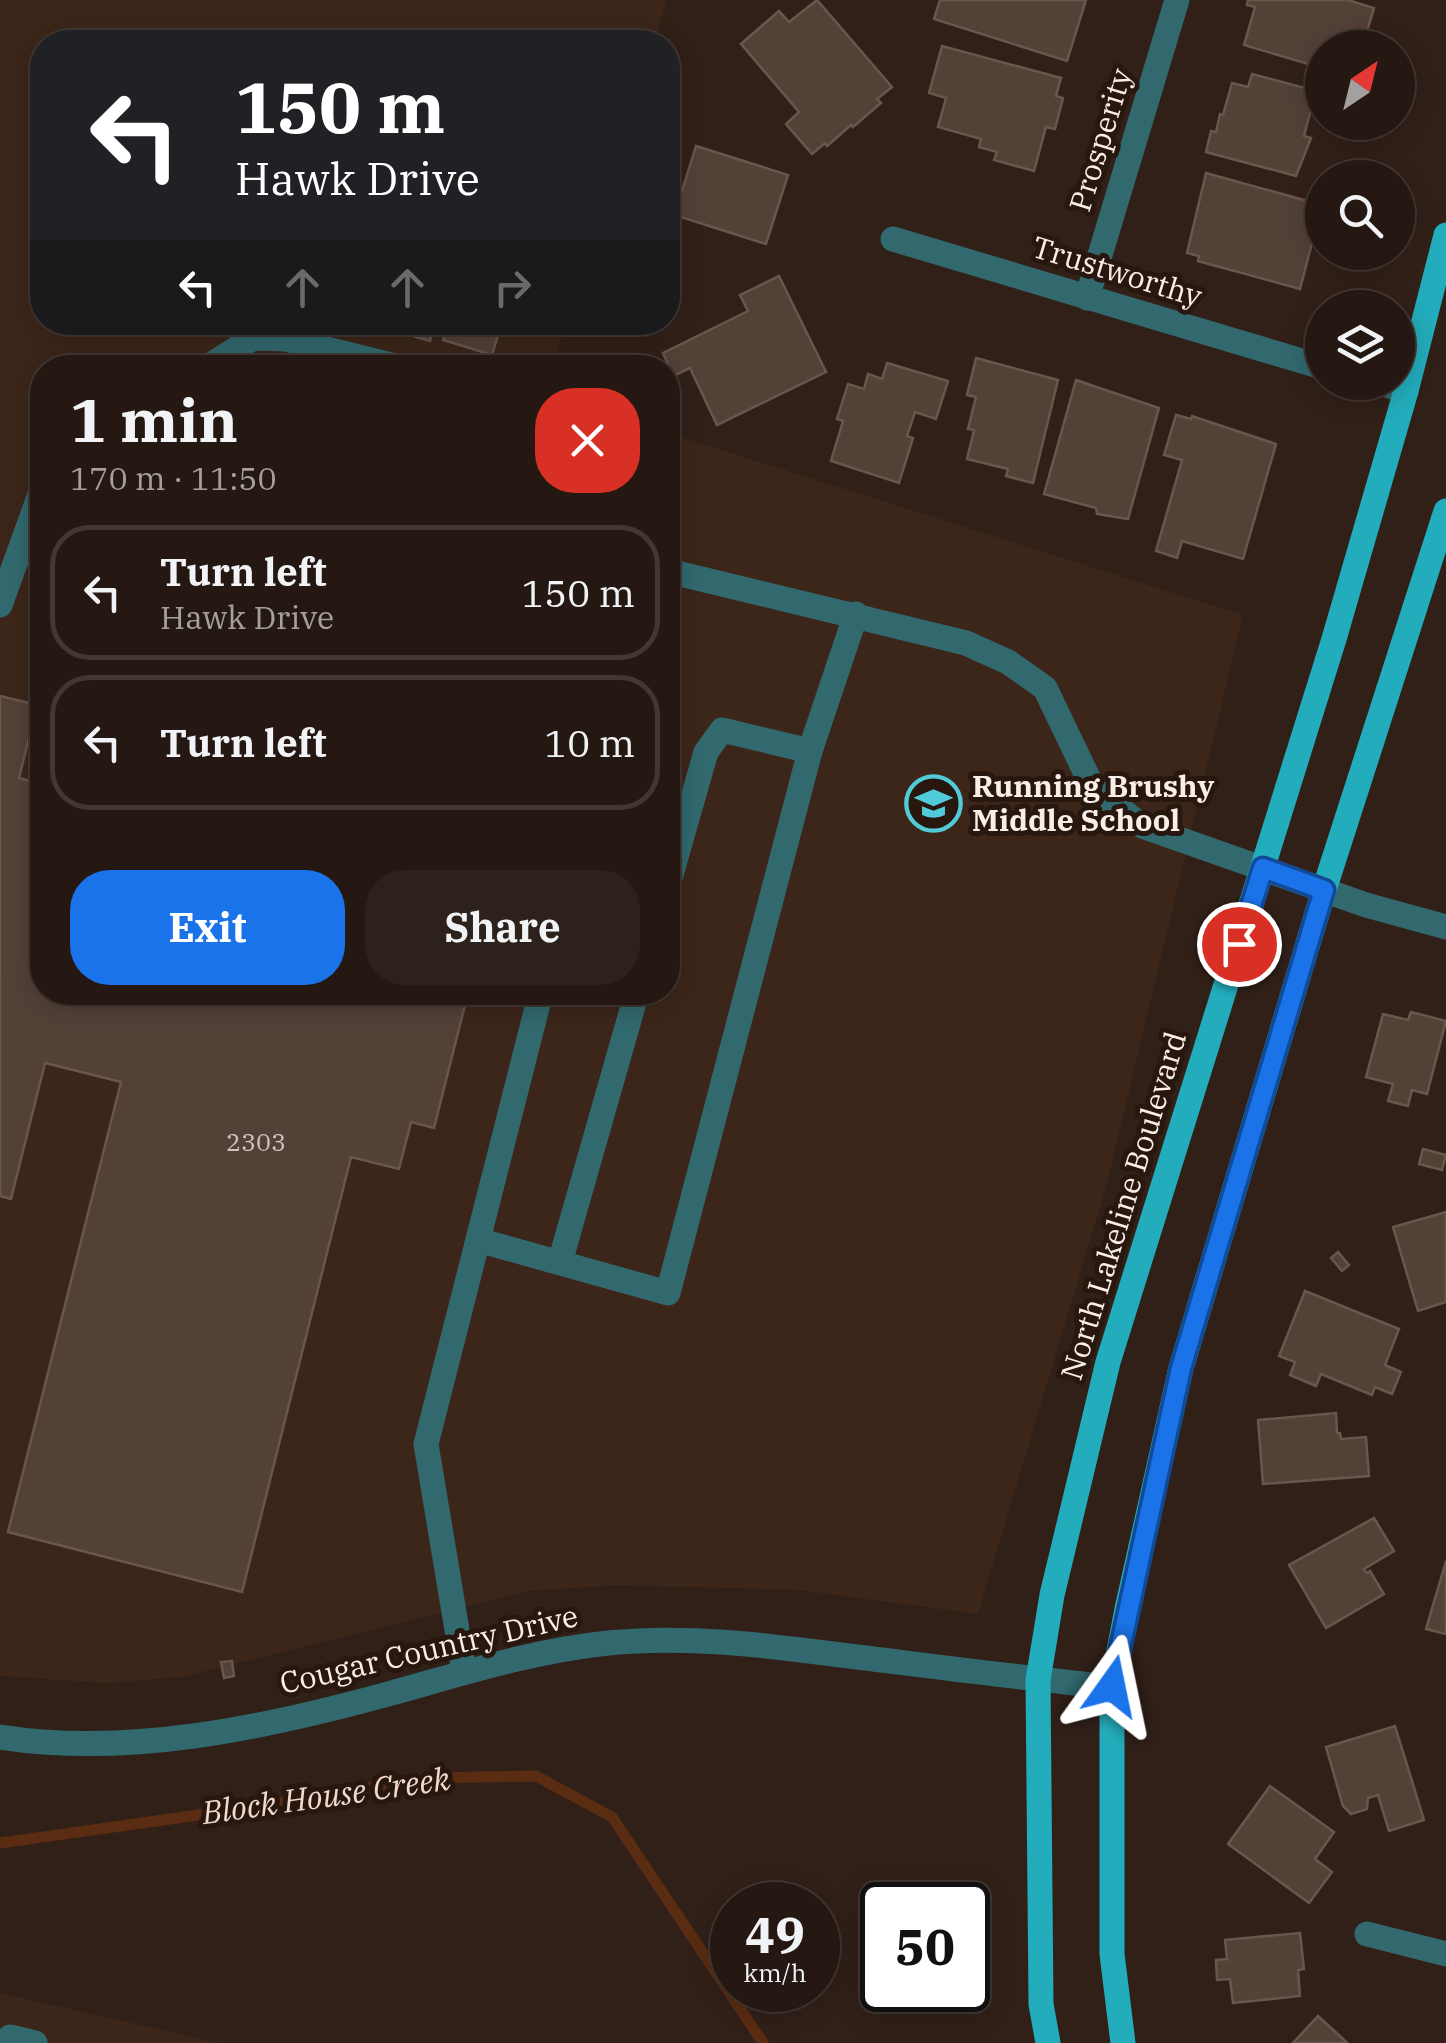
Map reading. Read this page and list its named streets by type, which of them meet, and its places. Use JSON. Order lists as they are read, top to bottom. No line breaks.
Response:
{"streets":{"main road":["North Lakeline Boulevard"],"street":["Prosperity","Trustworthy","Cougar Country Drive"]},"crossings":[["Prosperity","Trustworthy"],["North Lakeline Boulevard","Cougar Country Drive"]],"water":["Block House Creek"],"places":{"school or university":["Running Brushy Middle School"]},"house_numbers":["2303"],"north":"top right","page":{"turn":["150 m","Hawk Drive"],"heading":["1 min","170 m · 11:50"],"list":[{"name":"Turn left","note":"Hawk Drive","value":"150 m"},{"name":"Turn left","value":"10 m"}],"buttons":["Exit","Share"],"speed":"49 km/h","limit":"50"}}
